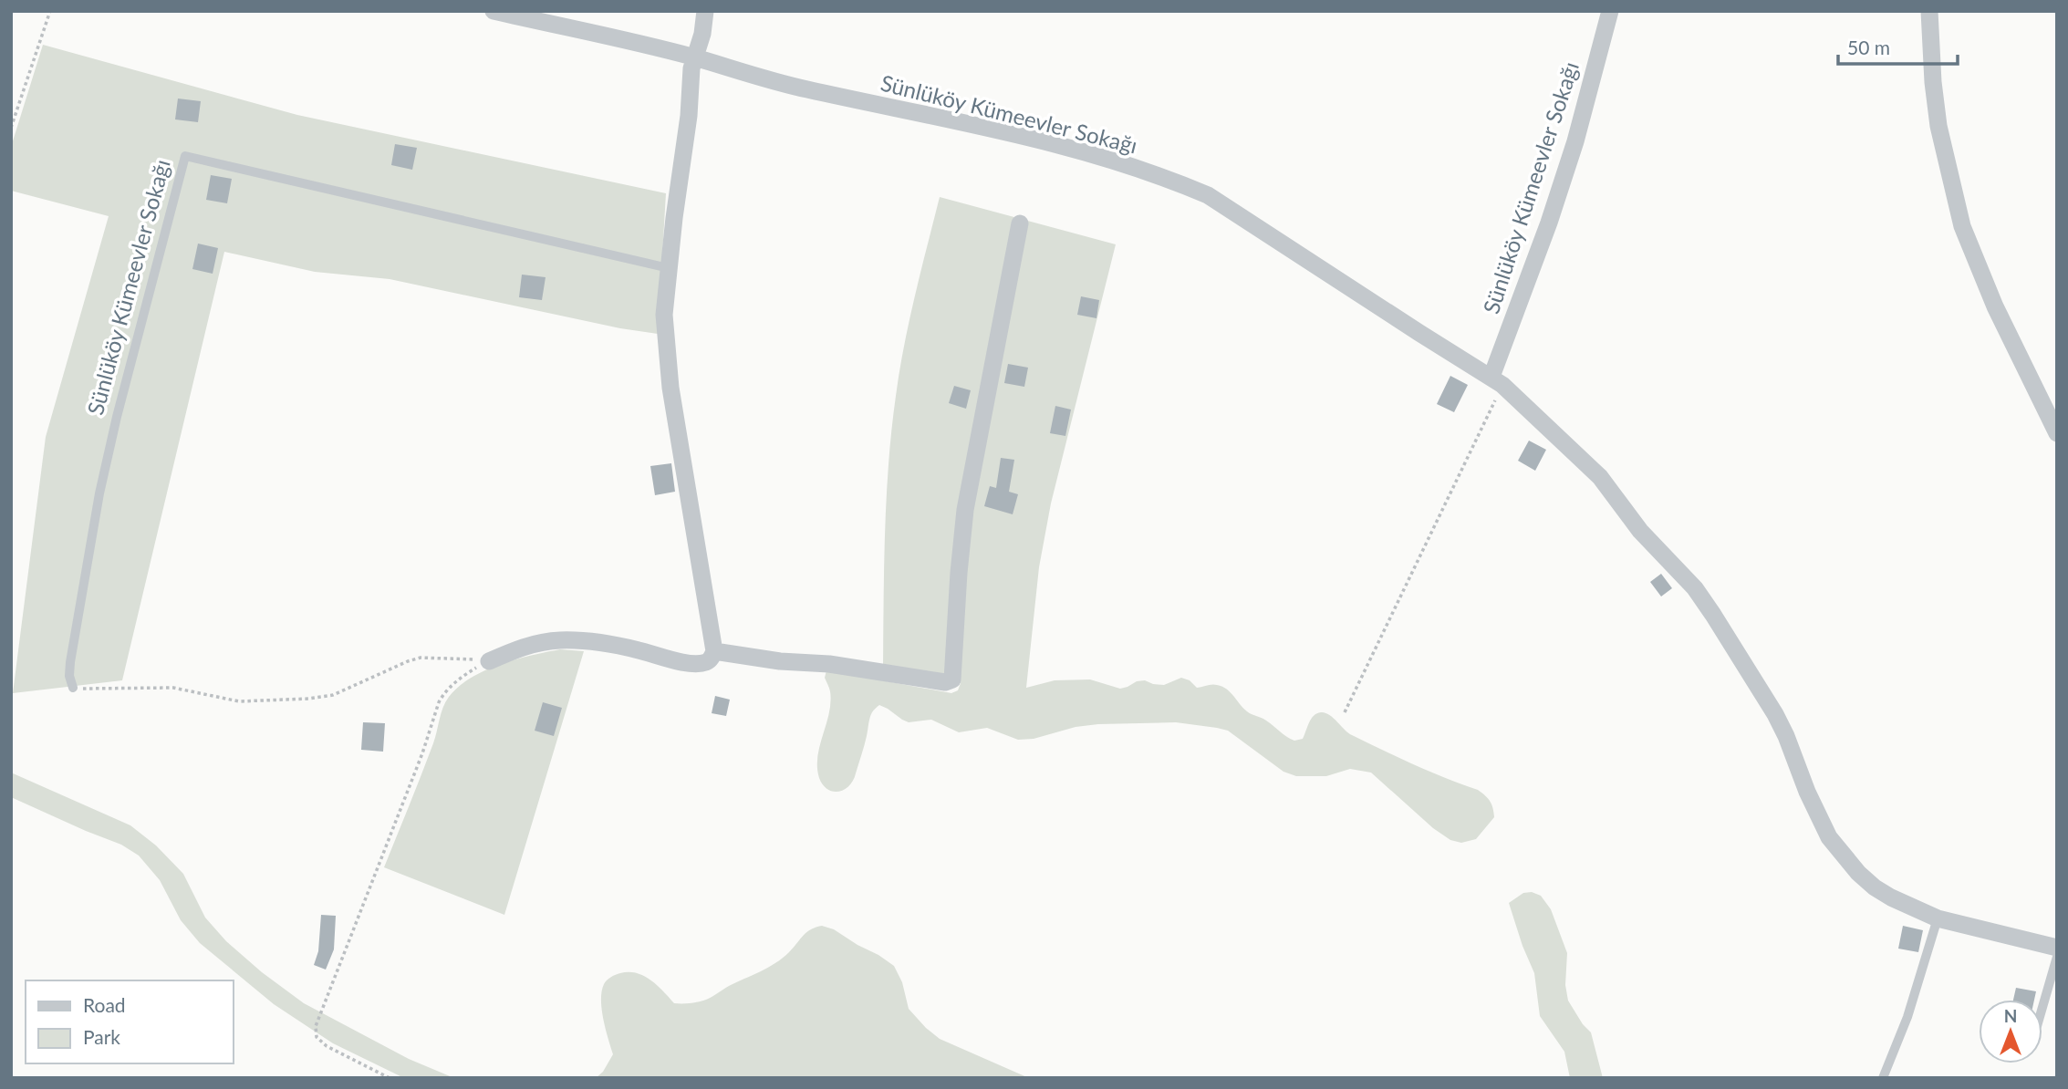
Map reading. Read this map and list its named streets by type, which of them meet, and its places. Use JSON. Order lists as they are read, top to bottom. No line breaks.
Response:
{"streets":{"street":["Sünlüköy Kümeevler Sokağı"]},"legend":["Road","Park"],"scale_bar":"50 m","north":"top"}
